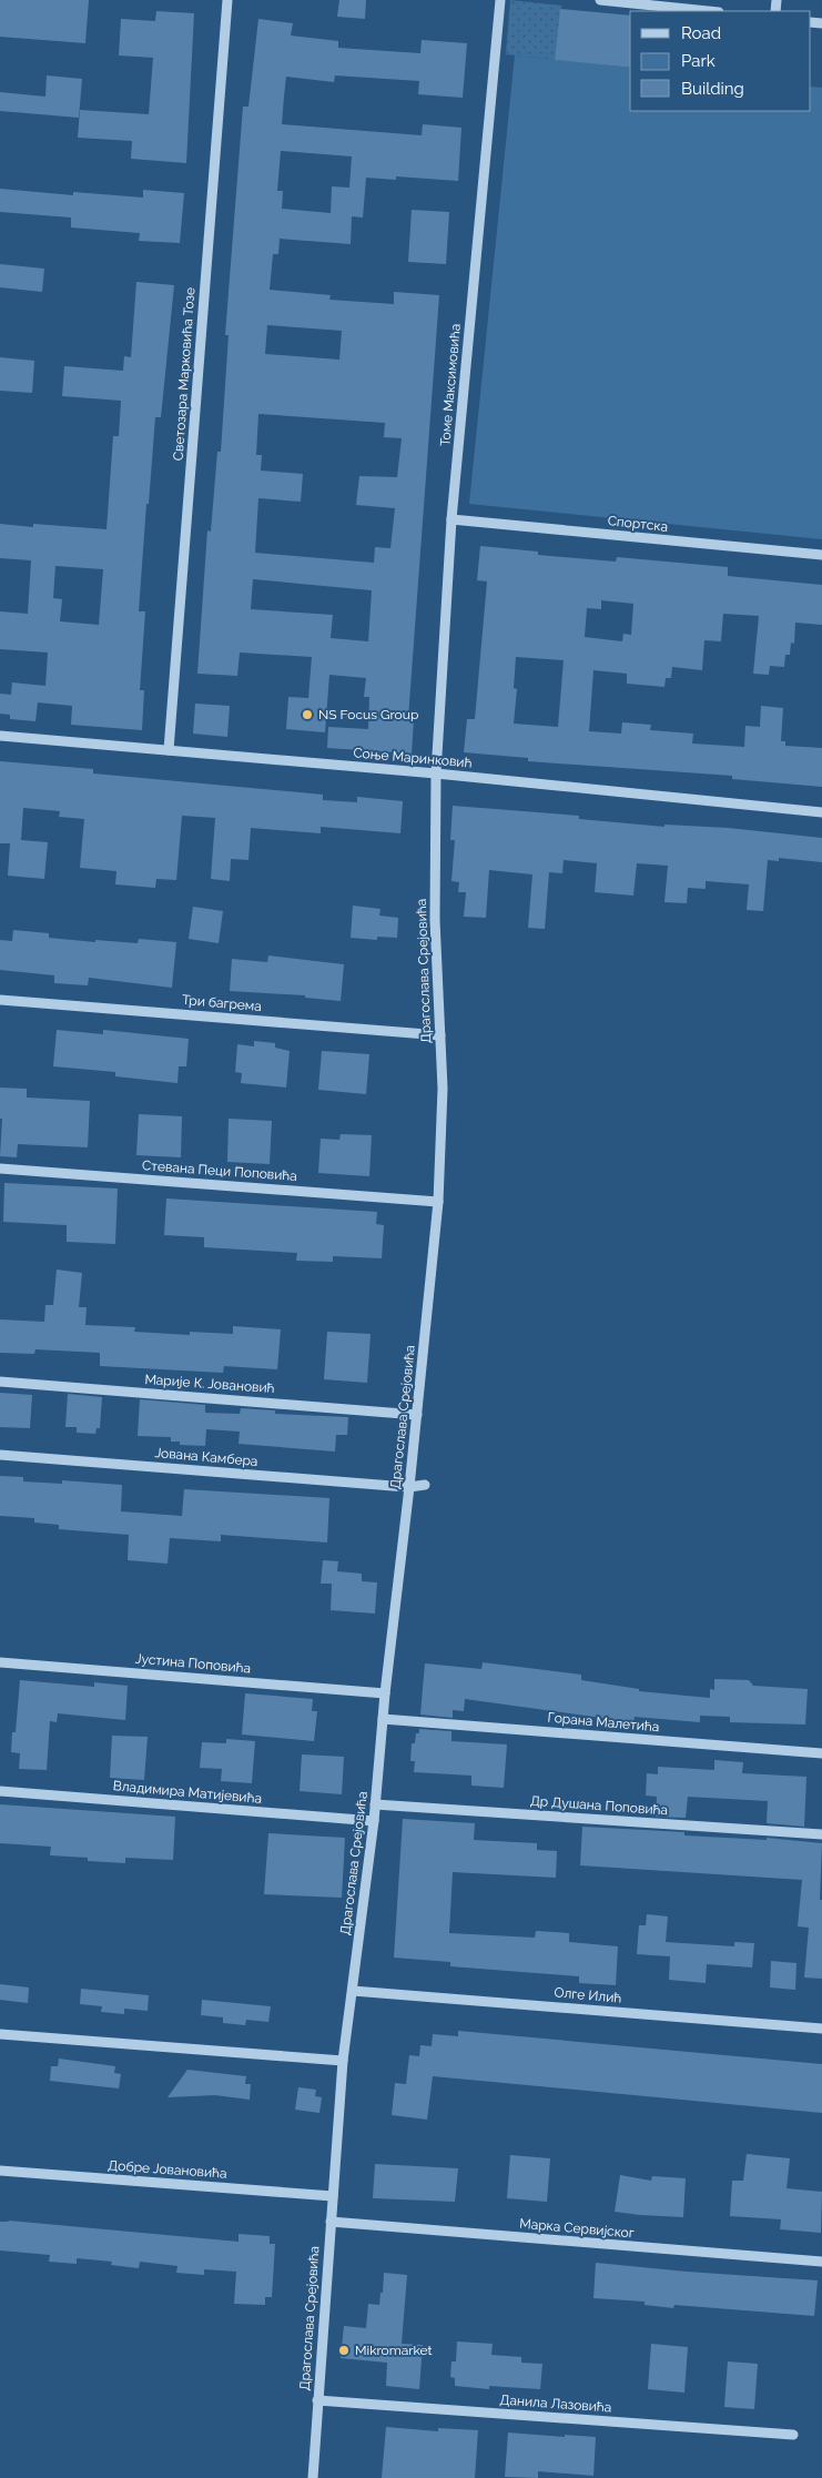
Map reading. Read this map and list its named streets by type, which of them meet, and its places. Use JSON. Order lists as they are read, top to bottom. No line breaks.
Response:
{"streets":{"street":["Светозара Марковића Тозе","Томе Максимовића","Спортска","Соње Маринковић","Драгослава Срејовића","Три багрема","Стевана Пеци Поповића","Марије К. Јовановић","Јована Камбера","Јустина Поповића","Горана Малетића","Владимира Матијевића","Др Душана Поповића","Олге Илић","Добре Јовановића","Марка Сервијског","Данила Лазовића"]},"crossings":[["Светозара Марковића Тозе","Соње Маринковић"],["Томе Максимовића","Спортска"],["Томе Максимовића","Соње Маринковић"],["Томе Максимовића","Драгослава Срејовића"],["Соње Маринковић","Драгослава Срејовића"],["Драгослава Срејовића","Три багрема"],["Драгослава Срејовића","Стевана Пеци Поповића"],["Драгослава Срејовића","Марије К. Јовановић"],["Драгослава Срејовића","Јована Камбера"],["Драгослава Срејовића","Јустина Поповића"],["Драгослава Срејовића","Горана Малетића"],["Драгослава Срејовића","Владимира Матијевића"],["Драгослава Срејовића","Др Душана Поповића"],["Драгослава Срејовића","Олге Илић"],["Драгослава Срејовића","Добре Јовановића"],["Драгослава Срејовића","Марка Сервијског"],["Драгослава Срејовића","Данила Лазовића"]],"places":["NS Focus Group","Mikromarket"],"legend":["Road","Park","Building"]}
